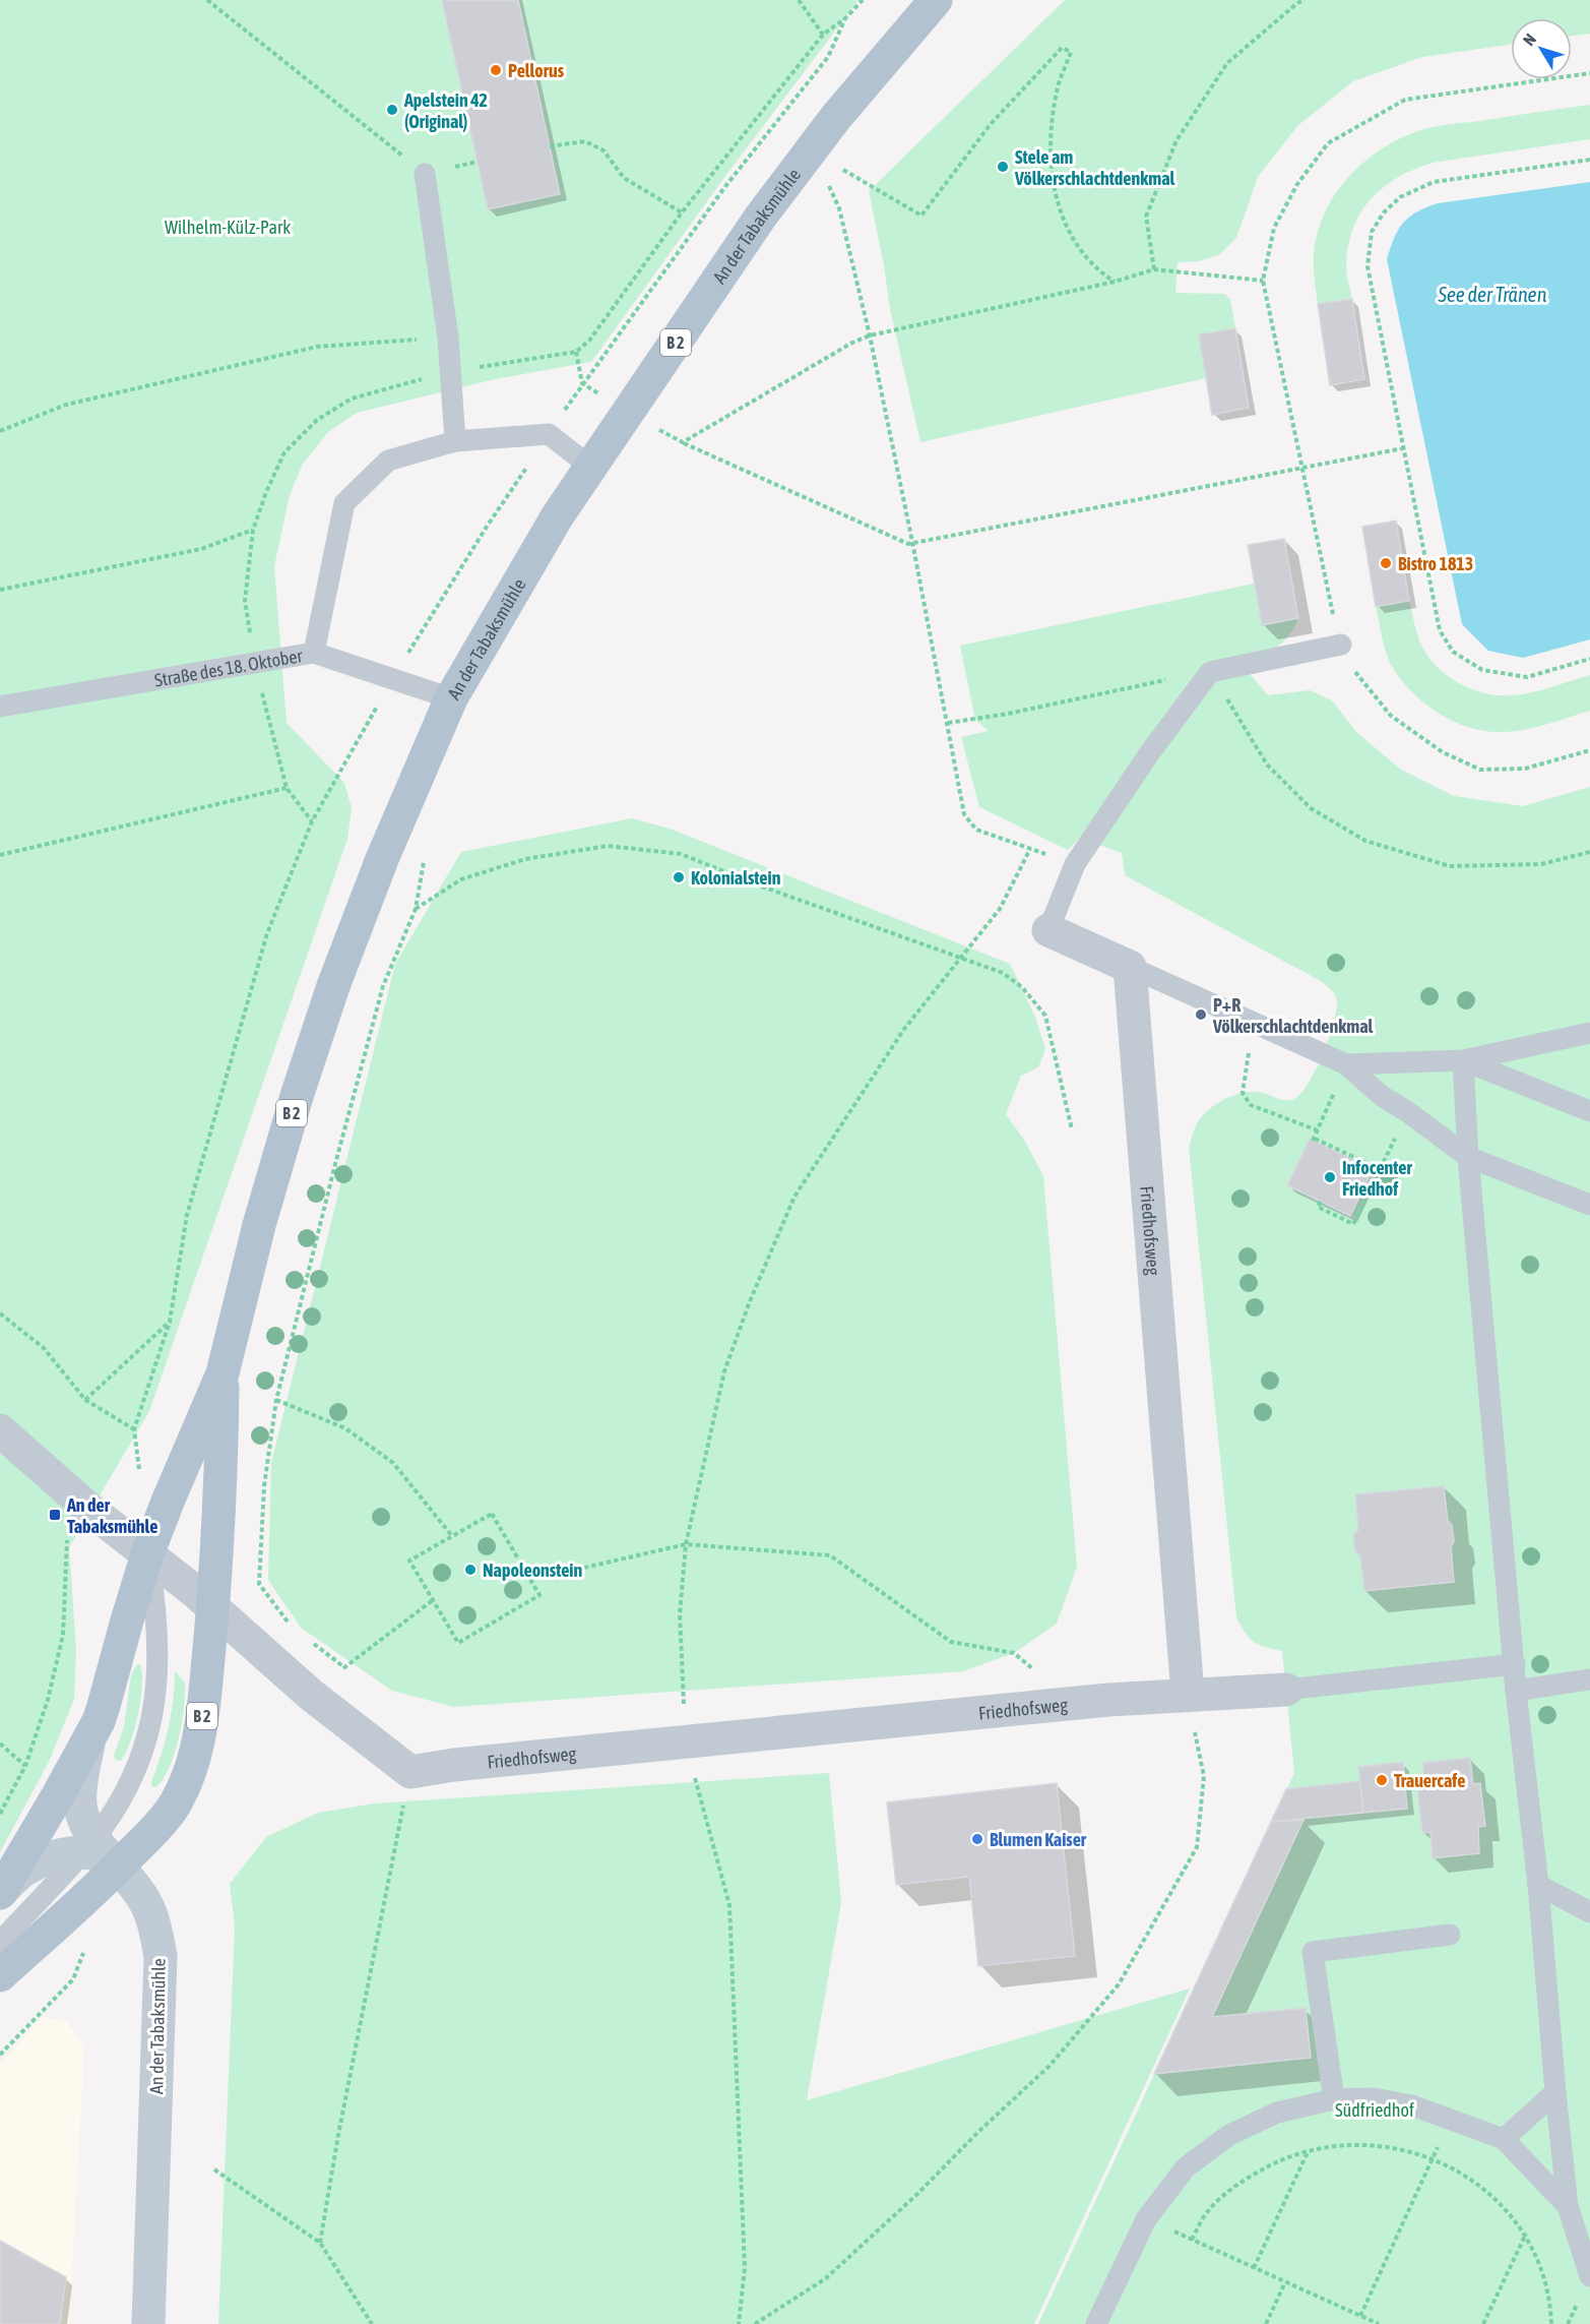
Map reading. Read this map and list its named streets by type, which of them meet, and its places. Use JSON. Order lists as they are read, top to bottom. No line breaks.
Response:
{"streets":{"main road":["An der Tabaksmühle","B 2"],"street":["Friedhofsweg"],"lane":["Straße des 18. Oktober"]},"crossings":[["An der Tabaksmühle","B 2"],["An der Tabaksmühle","Straße des 18. Oktober"]],"water":["See der Tränen"],"parks":["Wilhelm-Külz-Park","Südfriedhof"],"places":{"other":["Pellorus","Apelstein 42 (Original)","Stele am Völkerschlachtdenkmal","Bistro 1813","Kolonialstein","P+R Völkerschlachtdenkmal","Infocenter Friedhof","Napoleonstein","Trauercafe","Blumen Kaiser"],"transit":["An der Tabaksmühle"]},"north":"top left"}
